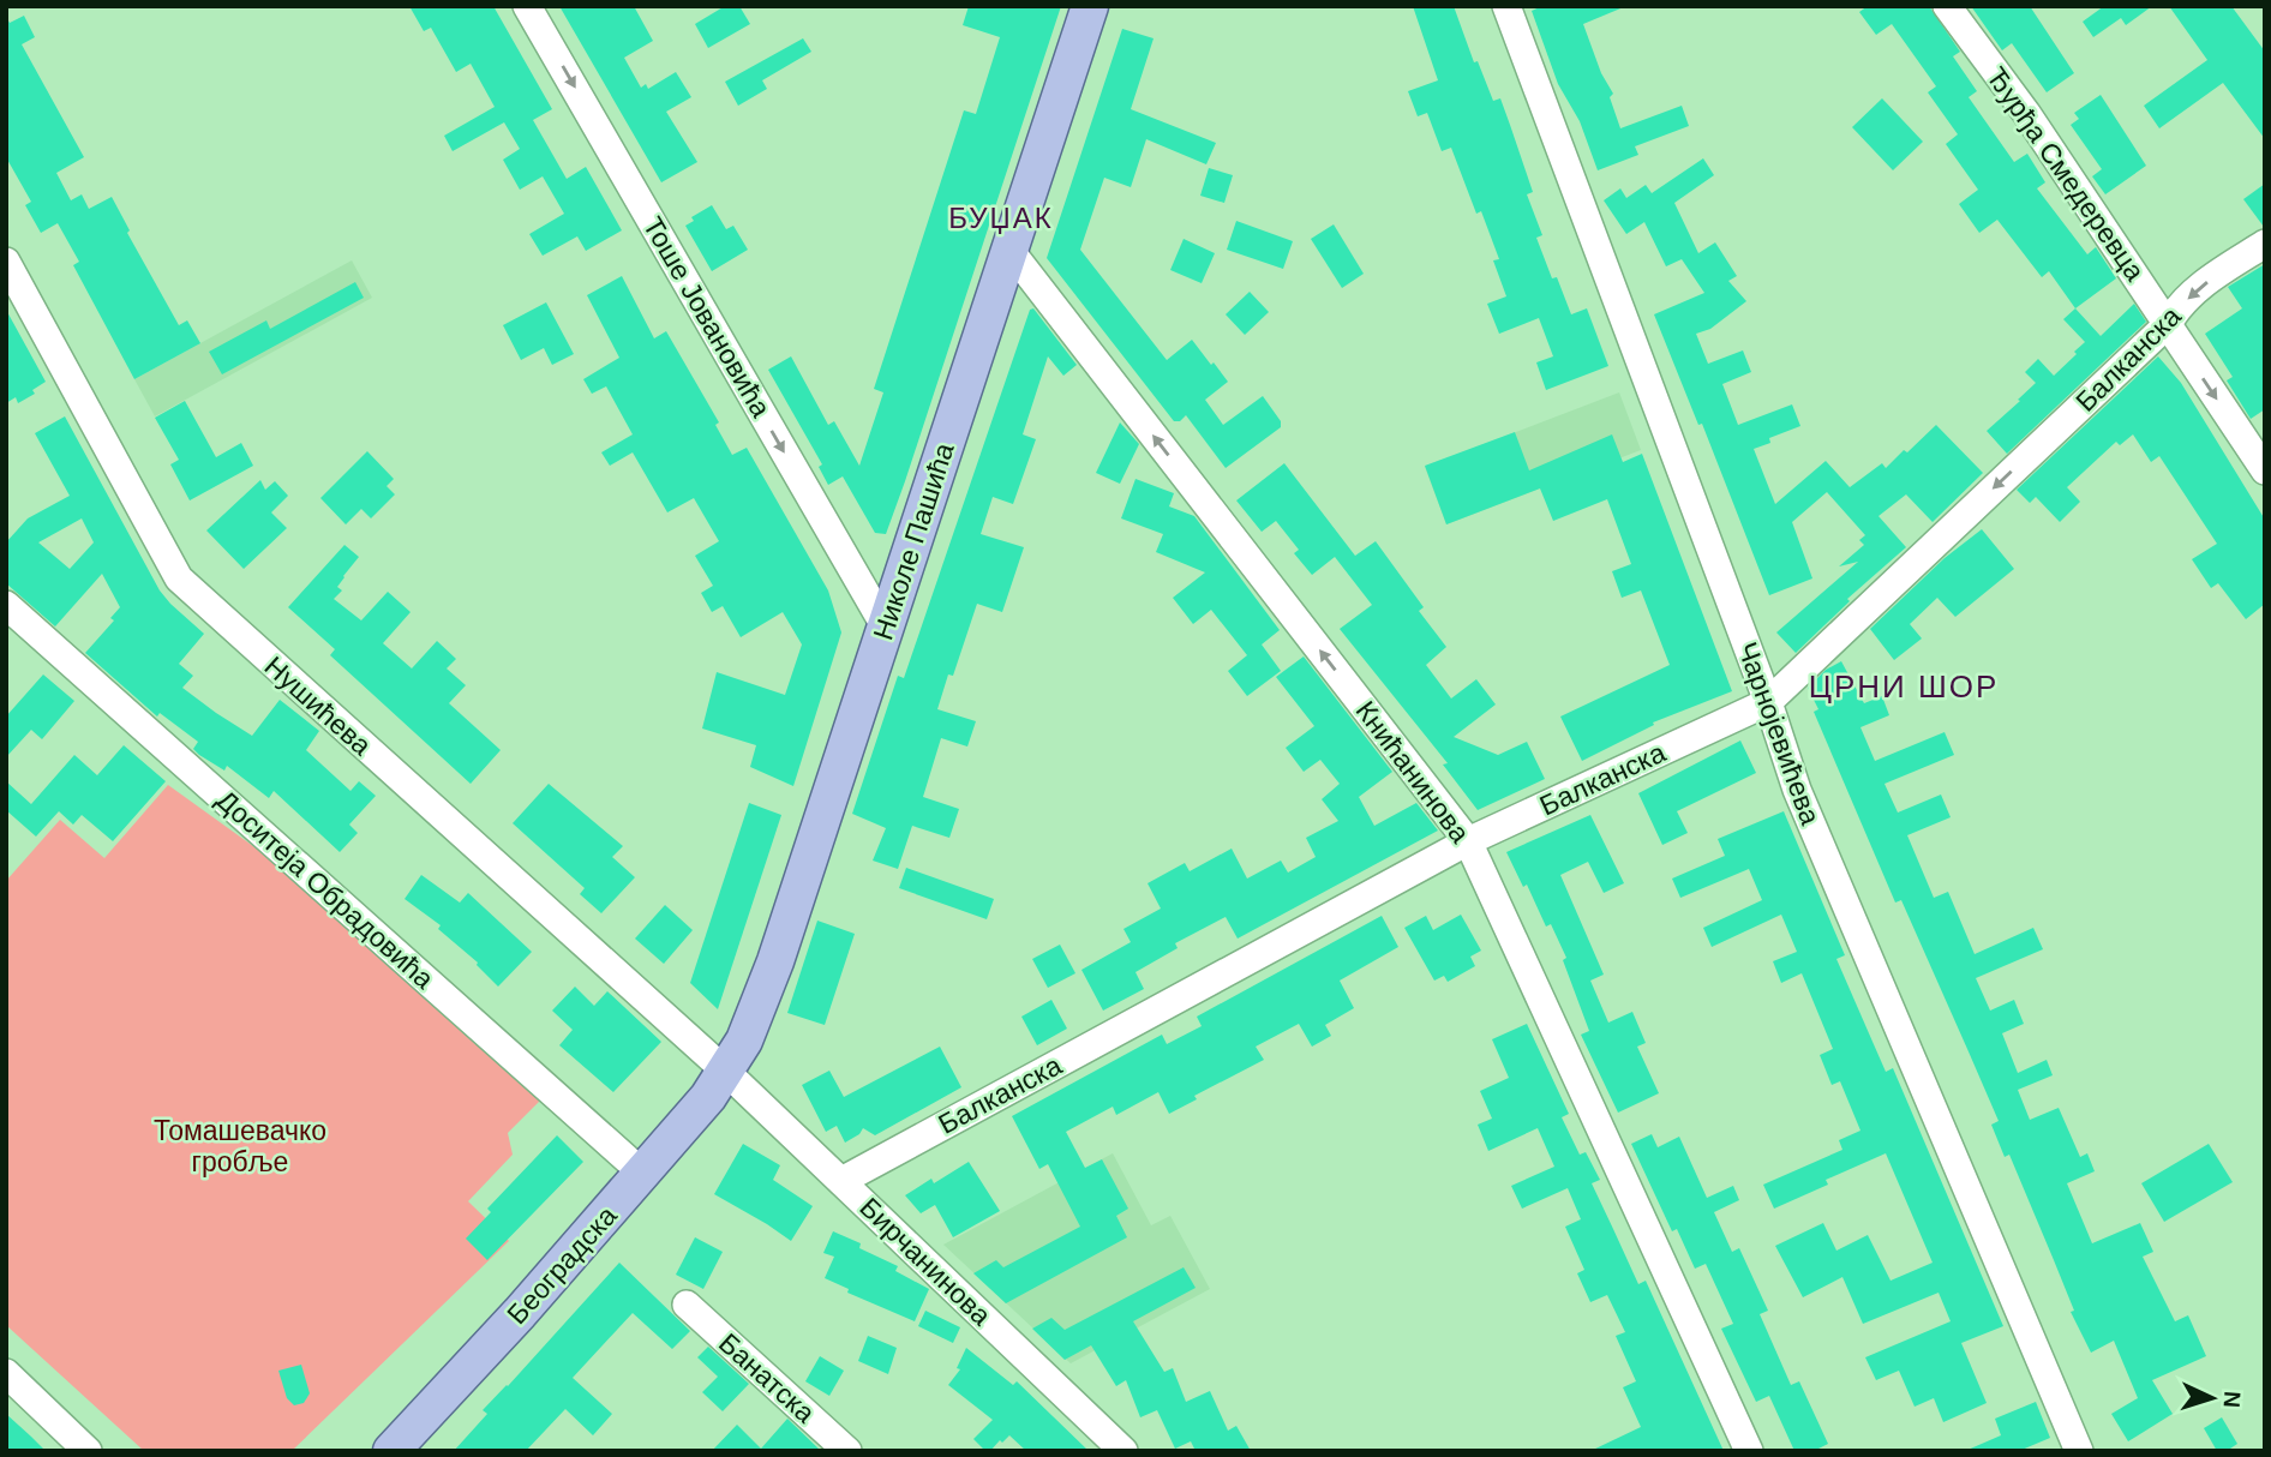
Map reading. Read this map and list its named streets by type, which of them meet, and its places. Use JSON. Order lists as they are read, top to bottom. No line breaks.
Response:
{"streets":{"main road":["Николе Пашића","Београдска"],"street":["Ђурђа Смедеревца","Тоше Јовановића","Балканска","Нушићева","Чарнојевићева","Книћанинова","Доситеја Обрадовића","Бирчанинова","Банатска"]},"crossings":[["Ђурђа Смедеревца","Балканска"],["Тоше Јовановића","Николе Пашића"],["Балканска","Чарнојевићева"],["Балканска","Книћанинова"],["Балканска","Бирчанинова"],["Николе Пашића","Нушићева"],["Николе Пашића","Книћанинова"],["Николе Пашића","Бирчанинова"],["Николе Пашића","Београдска"],["Нушићева","Бирчанинова"],["Нушићева","Београдска"],["Доситеја Обрадовића","Београдска"],["Бирчанинова","Београдска"]],"one_way":["Тоше Јовановића","Балканска","Книћанинова"],"districts":["БУЏАК","ЦРНИ ШОР"],"parks":["Томашевачко гробље"],"north":"right"}
